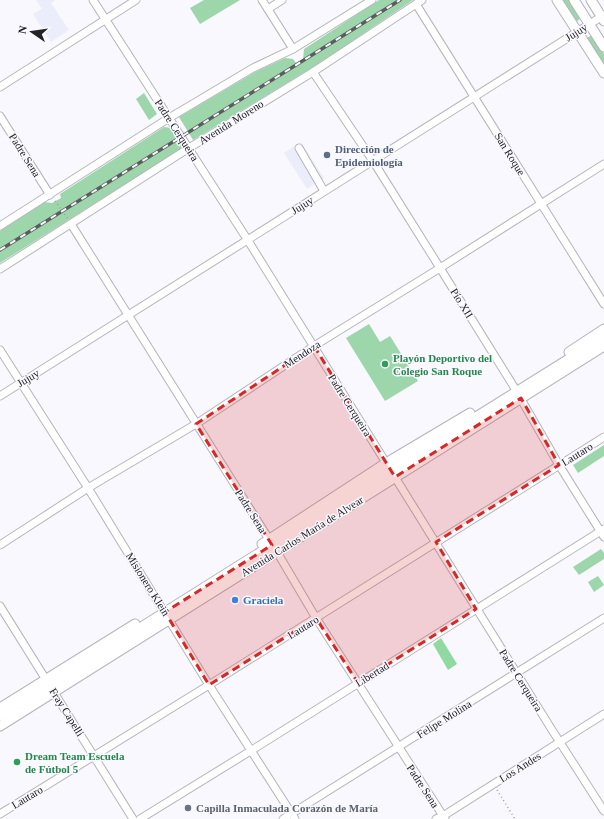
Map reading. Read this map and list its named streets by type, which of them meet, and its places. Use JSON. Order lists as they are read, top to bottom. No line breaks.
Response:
{"streets":{"main road":["Avenida Carlos María de Alvear"],"street":["Jujuy","Avenida Moreno","Padre Cerqueira","San Roque","Padre Sena","Pío XII","Mendoza","Lautaro","Misionero Klein","Libertad","Fray Capelli","Felipe Molina","Los Andes"]},"crossings":[["Jujuy","Padre Cerqueira"],["Jujuy","San Roque"],["Jujuy","Padre Sena"],["Jujuy","Pío XII"],["Jujuy","Misionero Klein"],["Avenida Moreno","Padre Cerqueira"],["Avenida Moreno","San Roque"],["Avenida Moreno","Padre Sena"],["Avenida Moreno","Pío XII"],["Padre Cerqueira","Mendoza"],["Padre Cerqueira","Lautaro"],["Padre Cerqueira","Avenida Carlos María de Alvear"],["Padre Cerqueira","Libertad"],["Padre Cerqueira","Felipe Molina"],["Padre Cerqueira","Los Andes"],["San Roque","Mendoza"],["Padre Sena","Mendoza"],["Padre Sena","Lautaro"],["Padre Sena","Avenida Carlos María de Alvear"],["Padre Sena","Libertad"],["Padre Sena","Felipe Molina"],["Padre Sena","Los Andes"],["Pío XII","Mendoza"],["Pío XII","Lautaro"],["Pío XII","Avenida Carlos María de Alvear"],["Pío XII","Libertad"],["Mendoza","Misionero Klein"],["Lautaro","Misionero Klein"],["Lautaro","Fray Capelli"],["Avenida Carlos María de Alvear","Misionero Klein"],["Avenida Carlos María de Alvear","Fray Capelli"],["Misionero Klein","Libertad"],["Misionero Klein","Felipe Molina"]],"places":["Dirección de Epidemiología","Playón Deportivo del Colegio San Roque","Graciela","Dream Team Escuela de Fútbol 5","Capilla Inmaculada Corazón de María"],"north":"left"}
